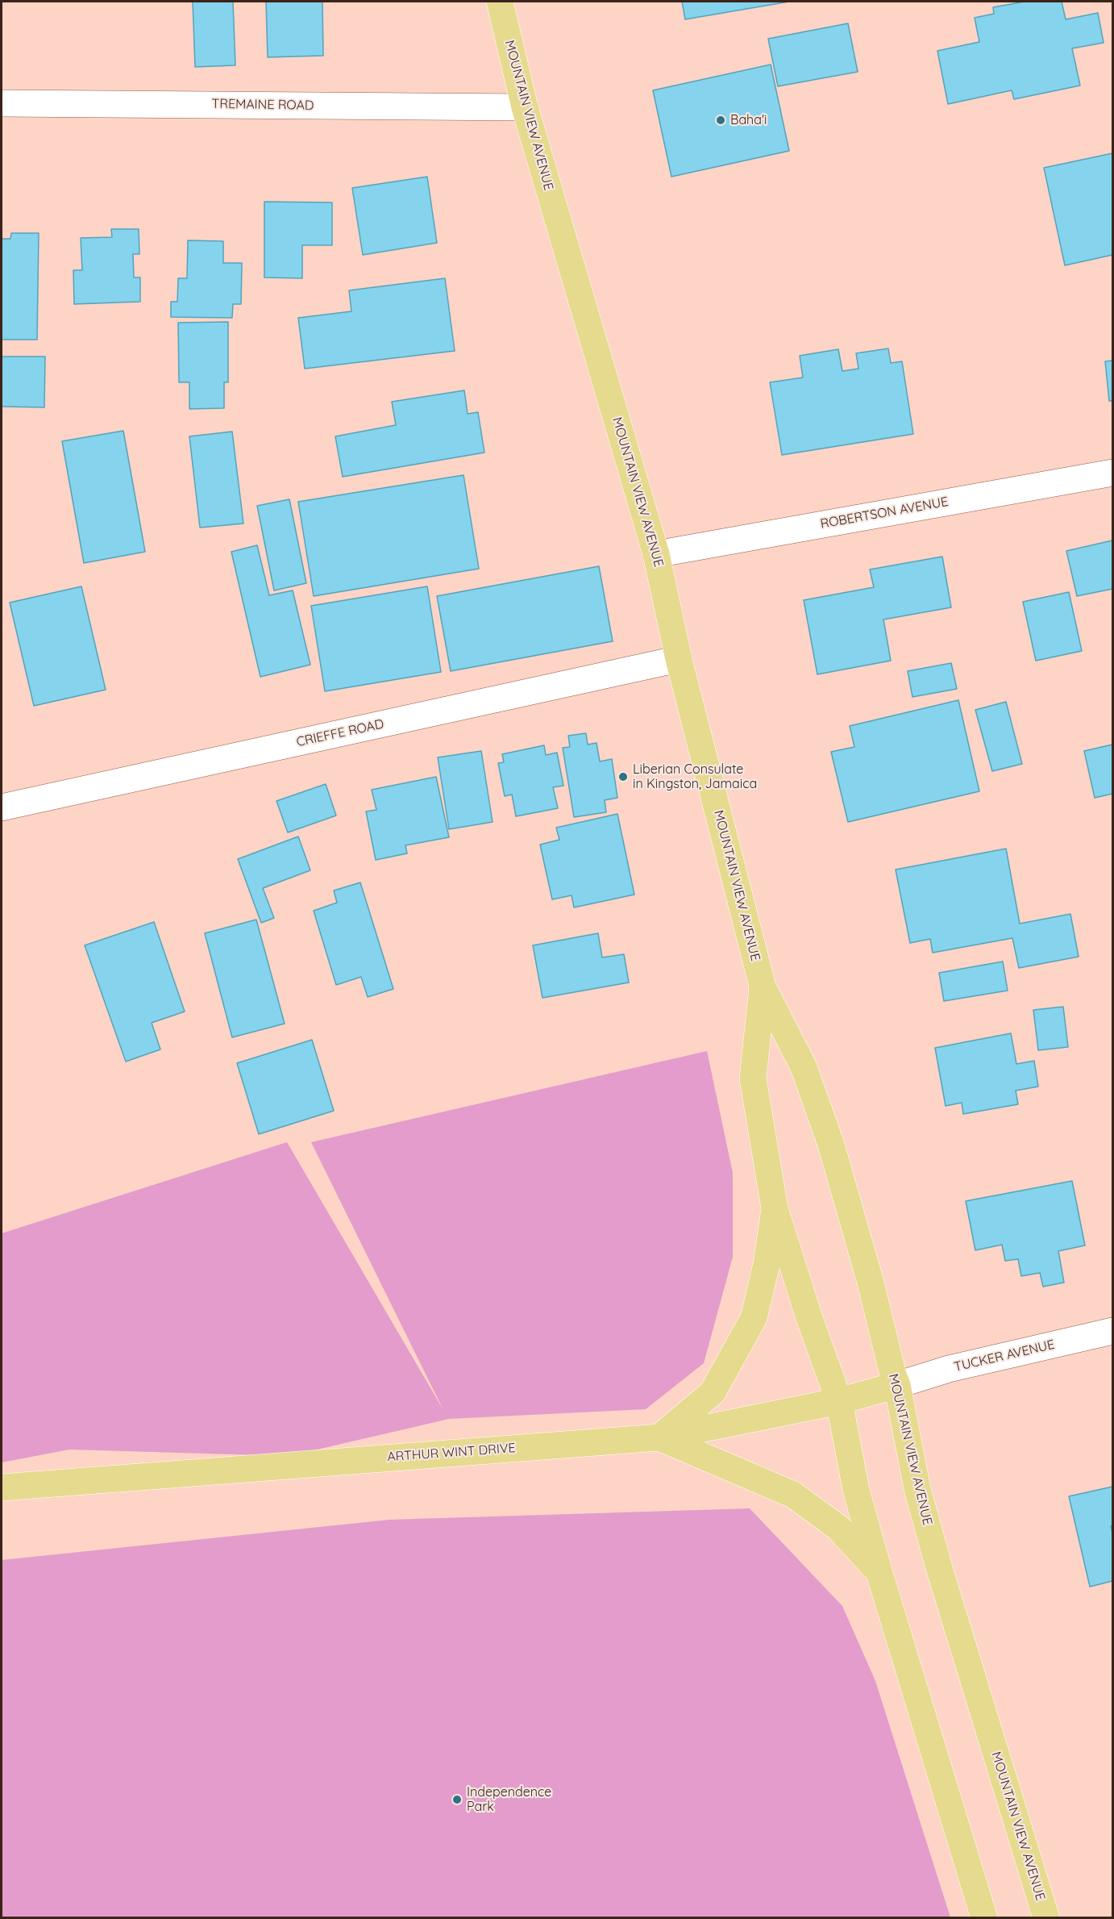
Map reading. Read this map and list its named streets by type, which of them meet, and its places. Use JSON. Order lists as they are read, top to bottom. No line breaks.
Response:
{"streets":{"main road":["MOUNTAIN VIEW AVENUE","ARTHUR WINT DRIVE"],"street":["TREMAINE ROAD","ROBERTSON AVENUE","CRIEFFE ROAD","TUCKER AVENUE"]},"crossings":[["TREMAINE ROAD","MOUNTAIN VIEW AVENUE"],["MOUNTAIN VIEW AVENUE","ROBERTSON AVENUE"],["MOUNTAIN VIEW AVENUE","CRIEFFE ROAD"],["MOUNTAIN VIEW AVENUE","TUCKER AVENUE"],["MOUNTAIN VIEW AVENUE","ARTHUR WINT DRIVE"],["TUCKER AVENUE","ARTHUR WINT DRIVE"]],"places":["Baha'i","Liberian Consulate in Kingston, Jamaica","Independence Park"]}
